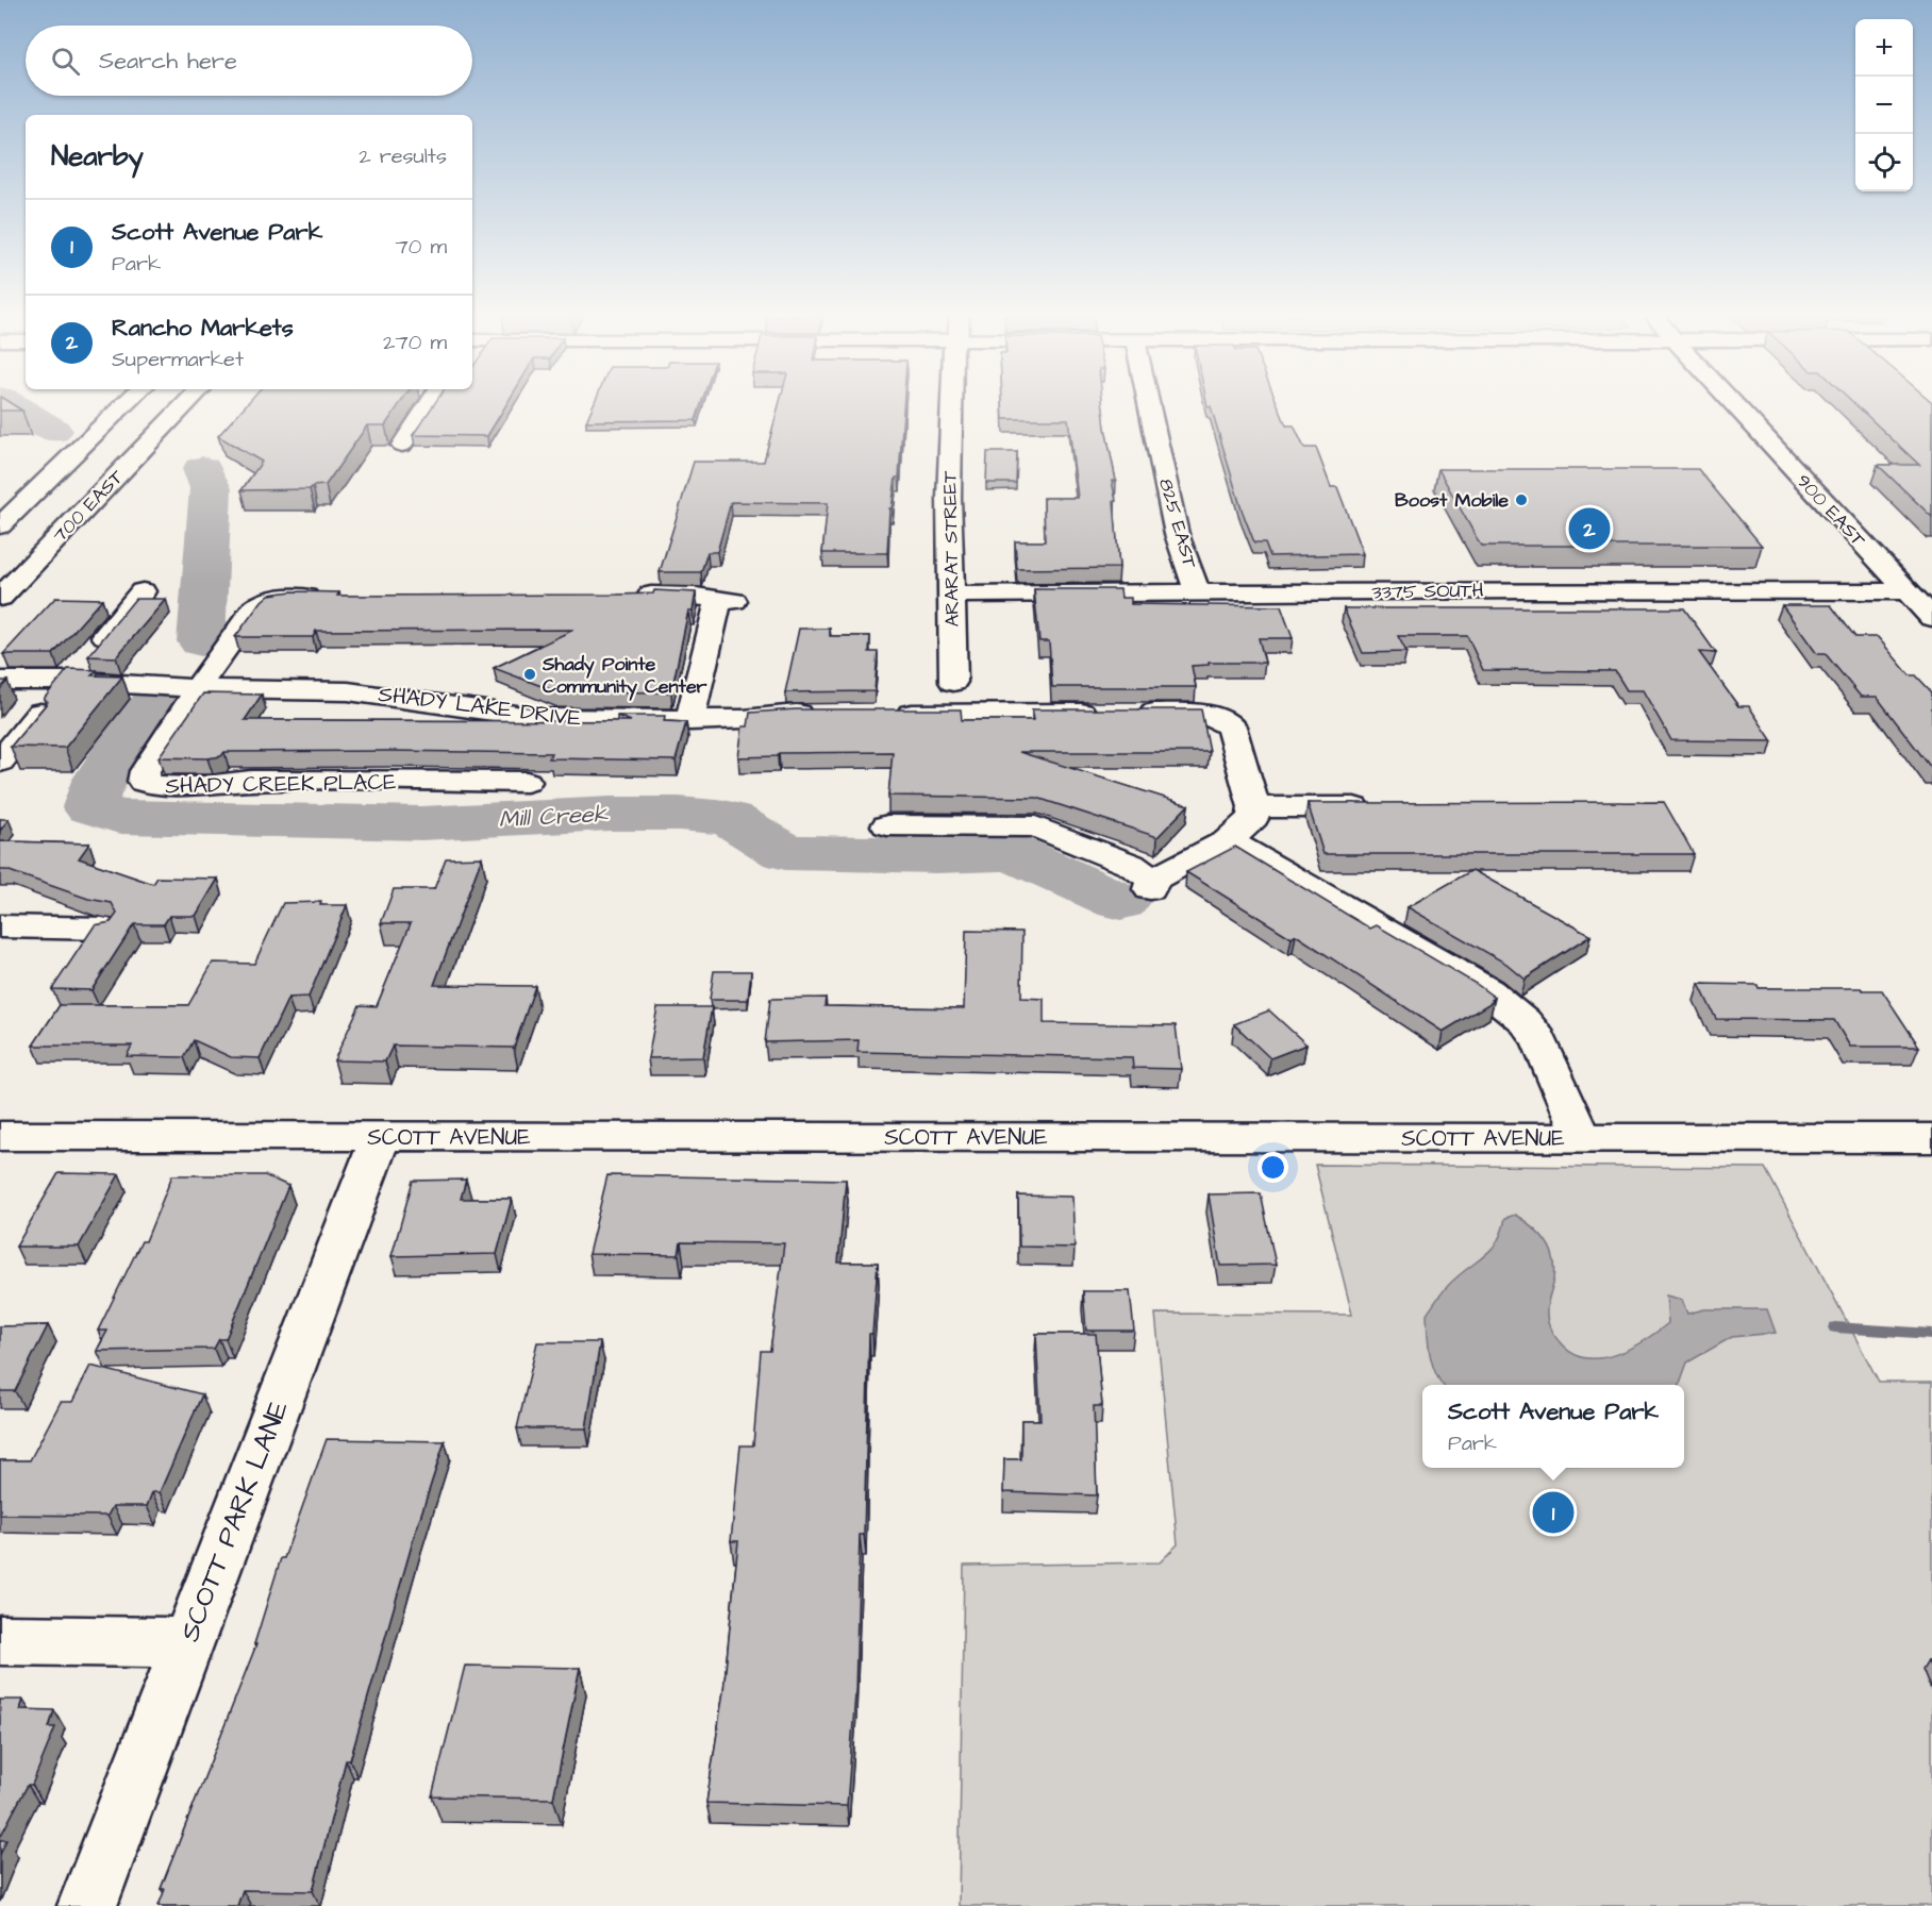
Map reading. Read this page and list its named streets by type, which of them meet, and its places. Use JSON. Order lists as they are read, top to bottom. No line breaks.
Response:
{"streets":{"street":["700 EAST","900 EAST","825 EAST","ARARAT STREET","3375 SOUTH","SHADY LAKE DRIVE","SHADY CREEK PLACE","SCOTT AVENUE","SCOTT PARK LANE"]},"crossings":[["900 EAST","3375 SOUTH"],["825 EAST","3375 SOUTH"],["ARARAT STREET","3375 SOUTH"],["SHADY LAKE DRIVE","SHADY CREEK PLACE"],["SCOTT AVENUE","SCOTT PARK LANE"]],"water":["Mill Creek"],"places":["Boost Mobile","Shady Pointe Community Center"],"page":{"map_buttons":["+","−"],"search":"Search here","heading":["Nearby","2 results"],"list":[{"mark":"1","name":"Scott Avenue Park","note":"Park","value":"70 m"},{"mark":"2","name":"Rancho Markets","note":"Supermarket","value":"270 m"}],"pins":["2","1"],"popup":["Scott Avenue Park","Park"]}}
